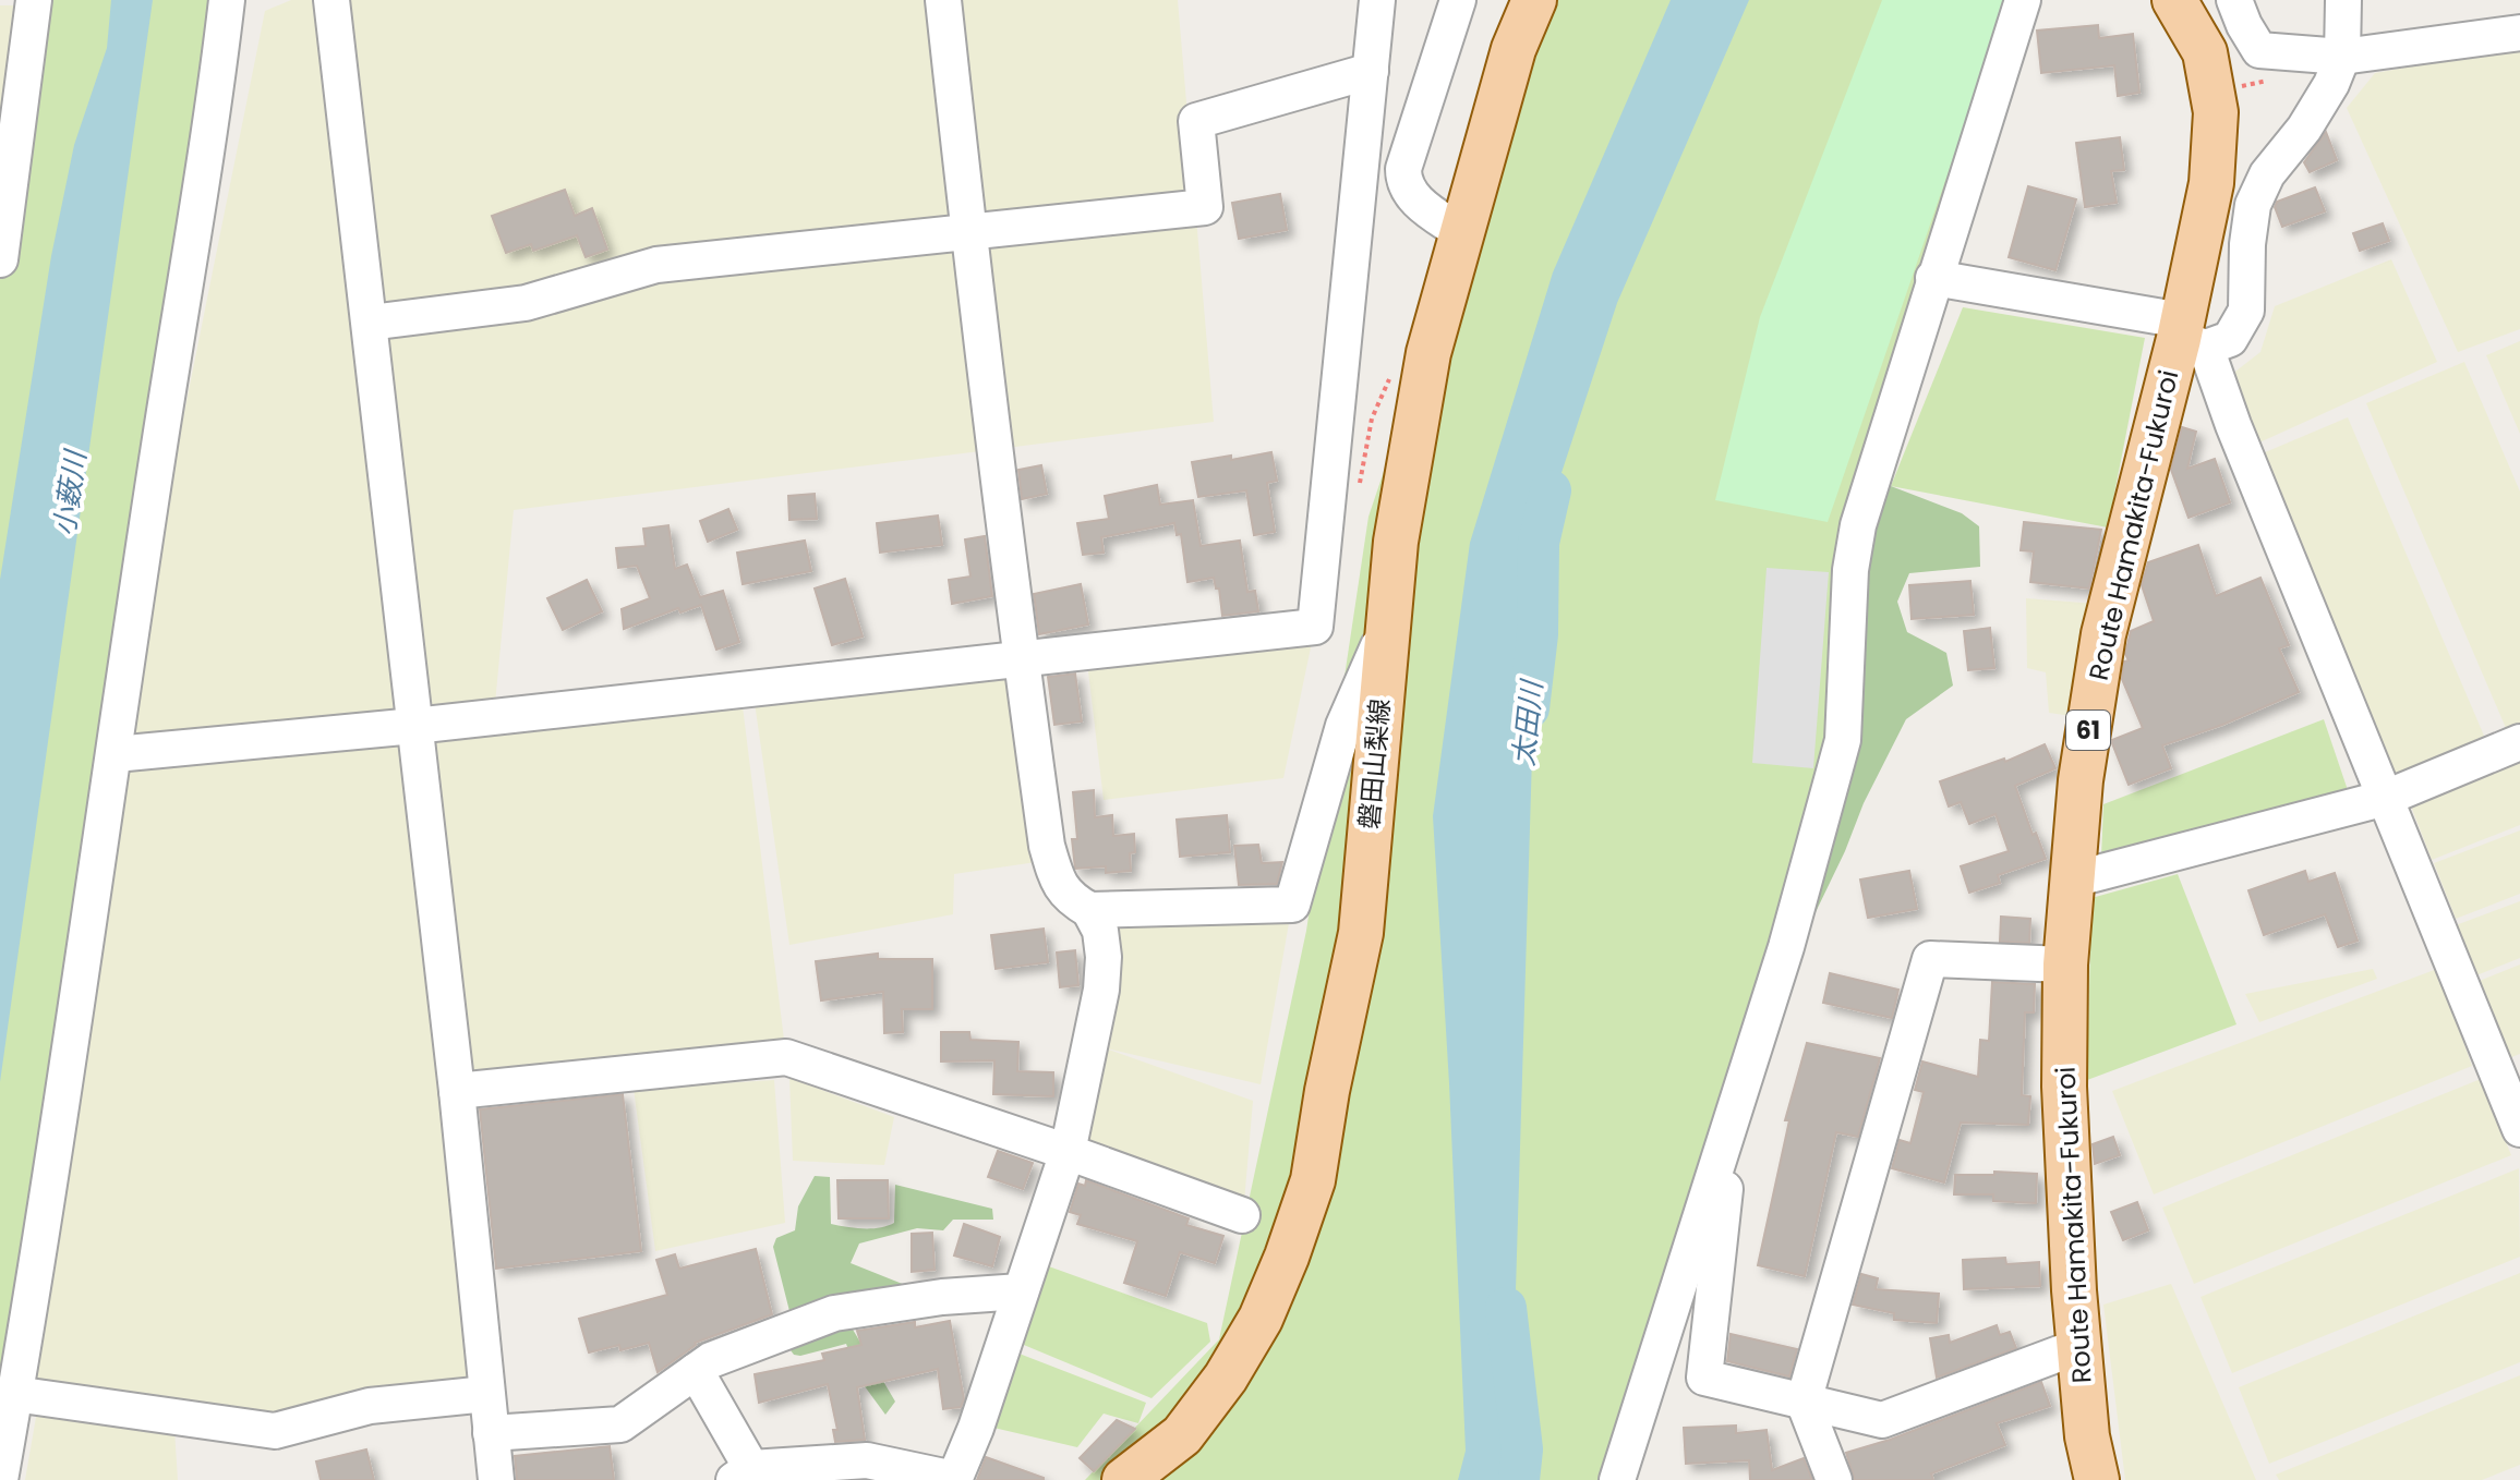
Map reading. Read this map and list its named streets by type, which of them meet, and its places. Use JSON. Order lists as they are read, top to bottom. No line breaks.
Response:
{"streets":{"main road":["Route Hamakita-Fukuroi","61","磐田山梨線"]},"water":["小薮川","太田川"]}
